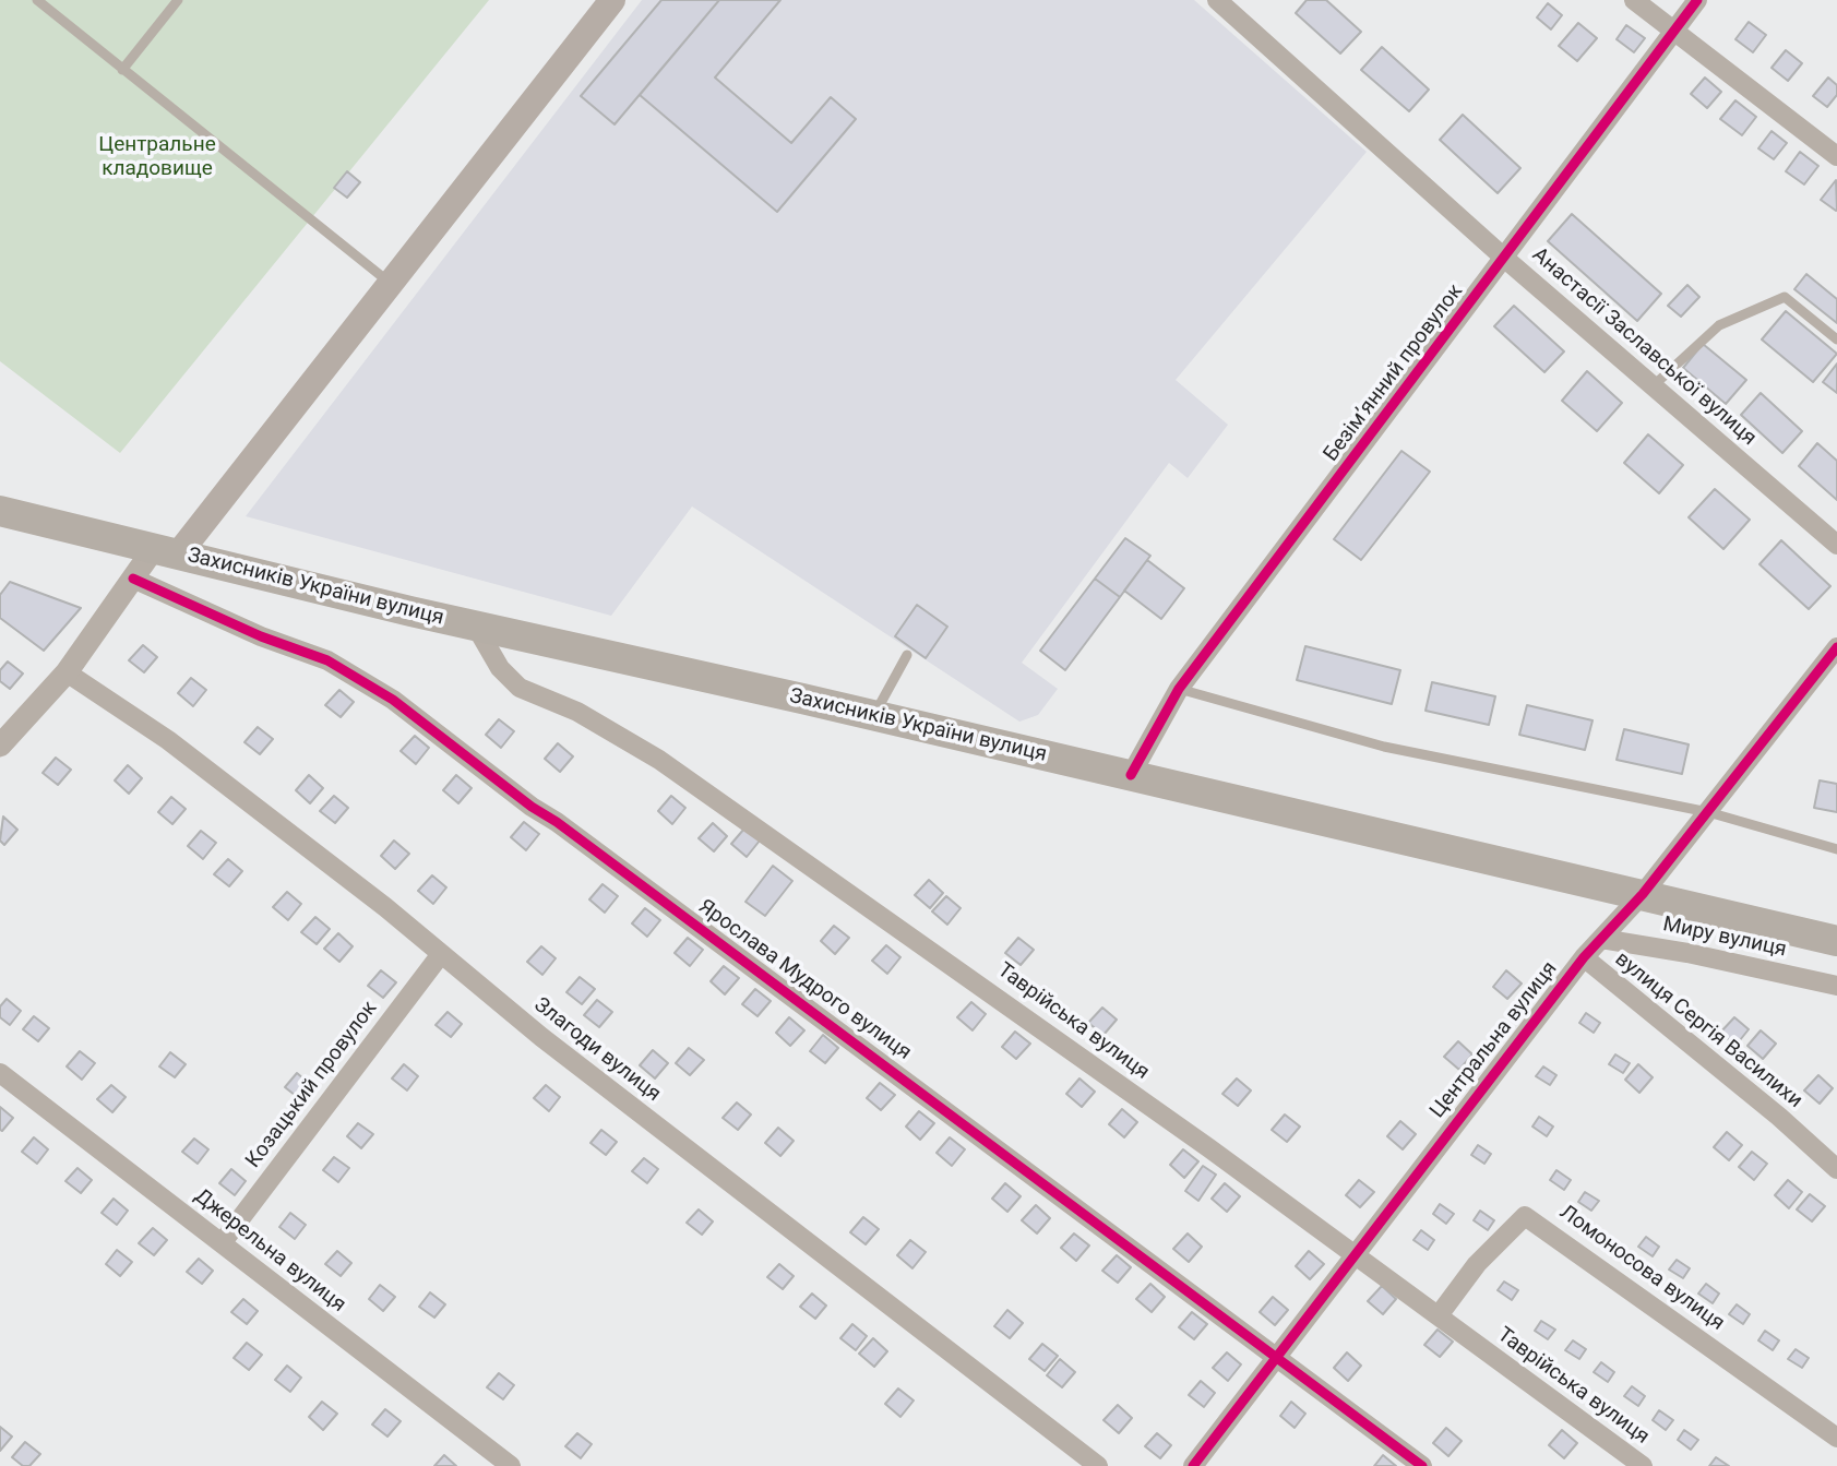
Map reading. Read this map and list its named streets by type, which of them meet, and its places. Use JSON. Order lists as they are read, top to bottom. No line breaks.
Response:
{"streets":{"highway":["Захисників України вулиця"],"street":["Анастасії Заславської вулиця","Безімʼянний провулок","Миру вулиця","Ярослава Мудрого вулиця","Таврійська вулиця","вулиця Сергія Василихи","Центральна вулиця","Злагоди вулиця","Козацький провулок","Джерельна вулиця","Ломоносова вулиця"]},"crossings":[["Анастасії Заславської вулиця","Безімʼянний провулок"],["Безімʼянний провулок","Захисників України вулиця"],["Захисників України вулиця","Таврійська вулиця"],["Захисників України вулиця","Центральна вулиця"],["Миру вулиця","Центральна вулиця"],["Ярослава Мудрого вулиця","Центральна вулиця"],["Таврійська вулиця","Центральна вулиця"],["Таврійська вулиця","Ломоносова вулиця"],["вулиця Сергія Василихи","Центральна вулиця"],["Злагоди вулиця","Козацький провулок"],["Козацький провулок","Джерельна вулиця"]],"parks":["Центральне кладовище"]}
